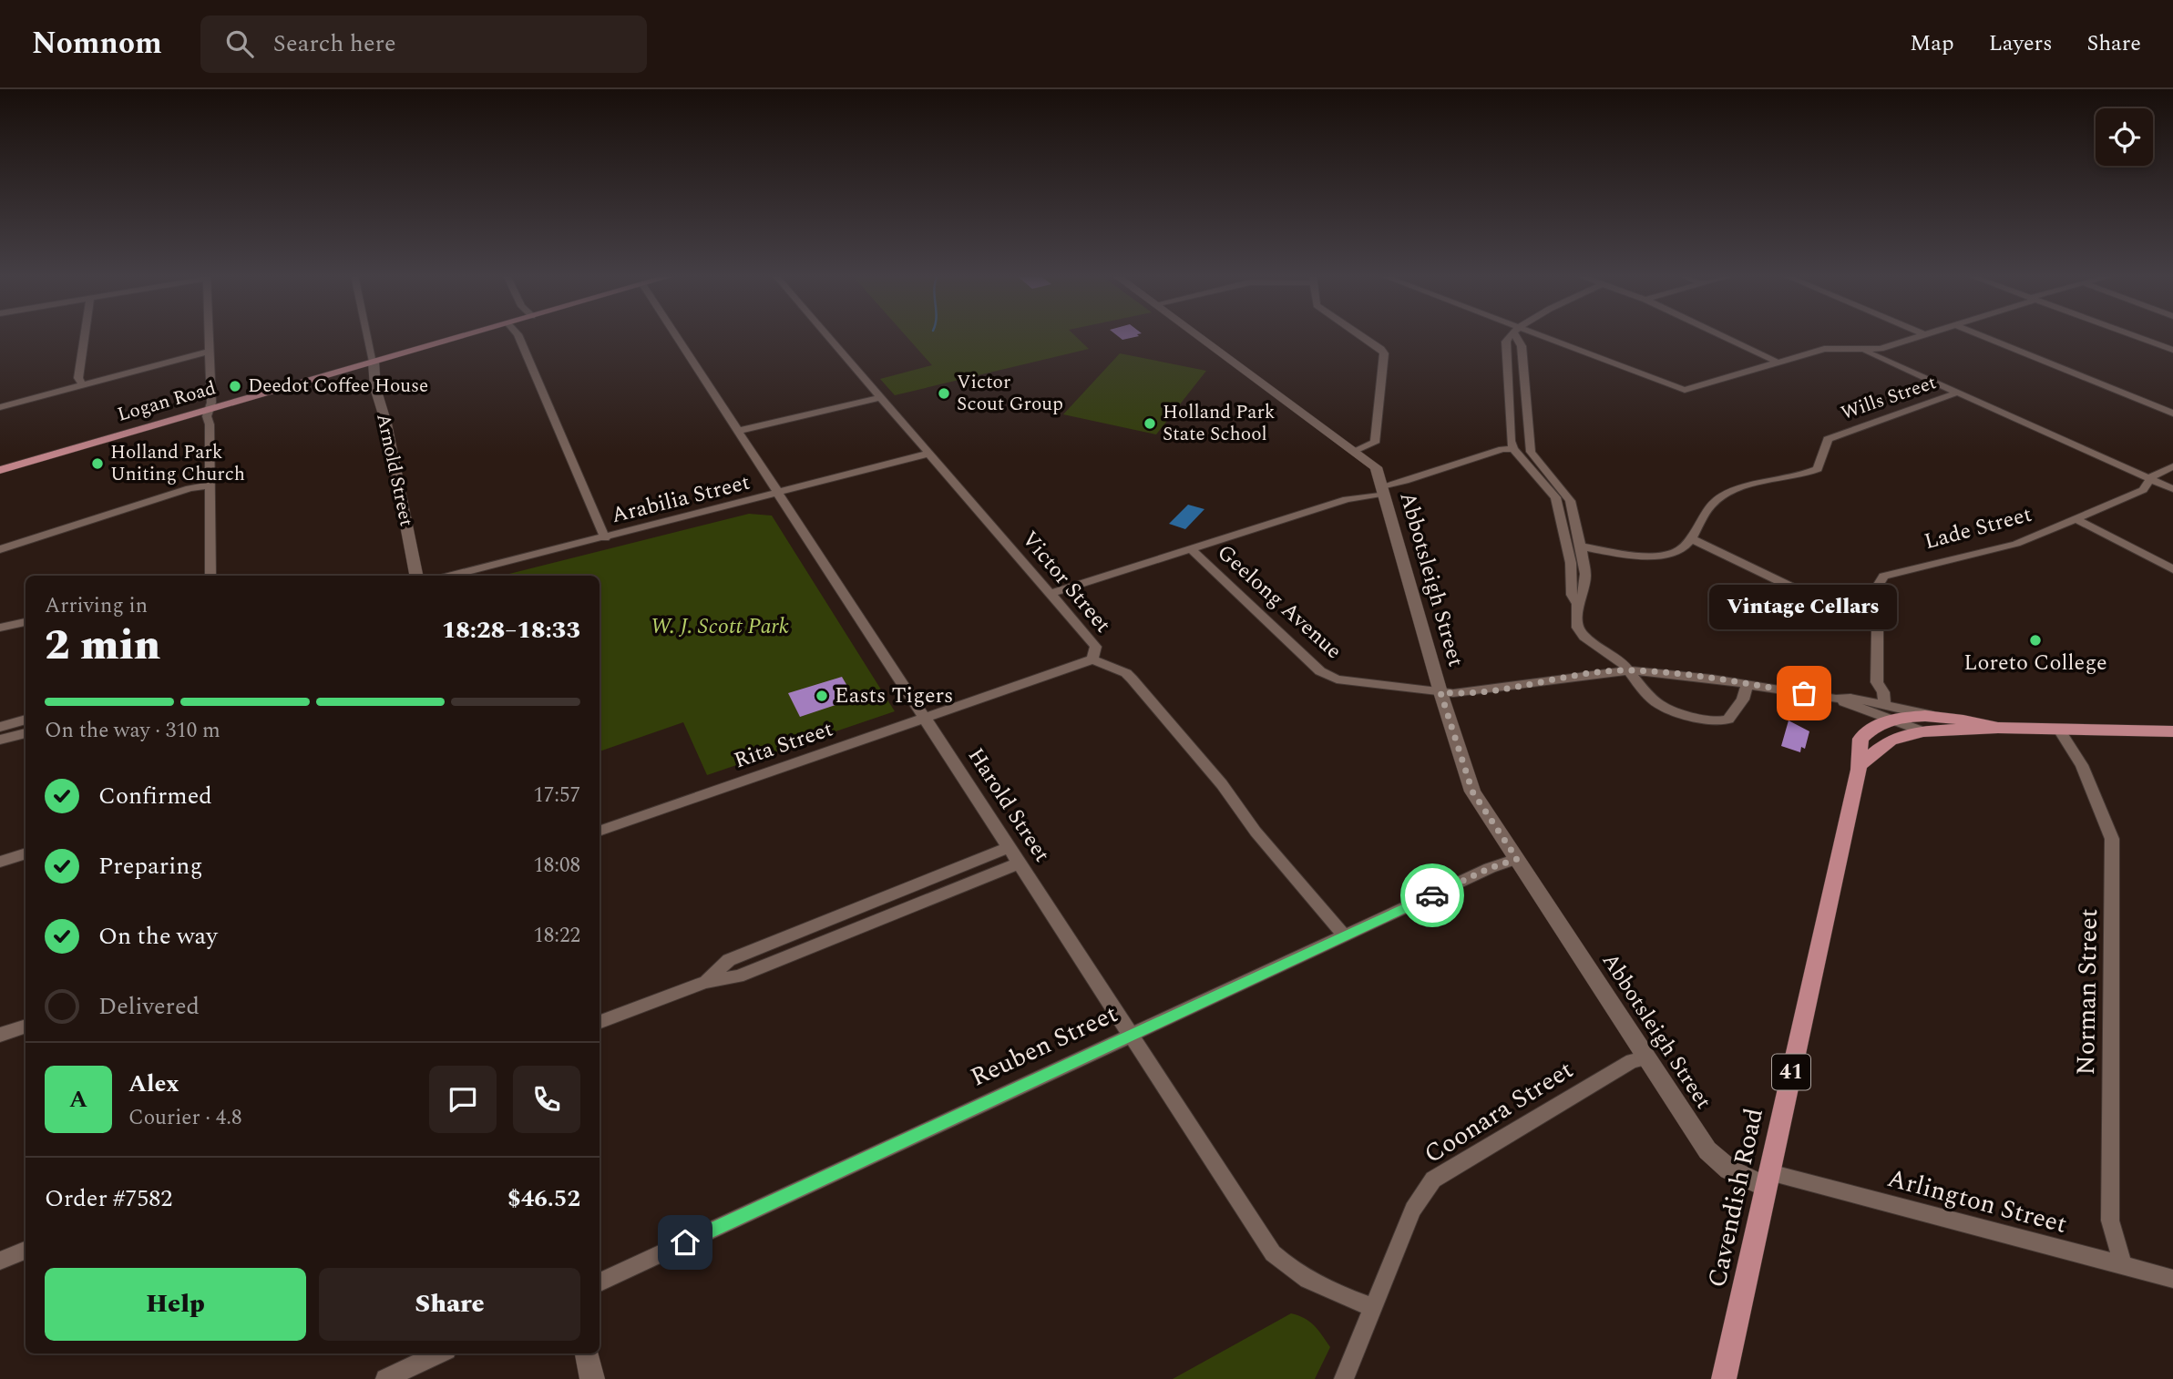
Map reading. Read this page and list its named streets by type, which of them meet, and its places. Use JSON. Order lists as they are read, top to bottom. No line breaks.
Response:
{"streets":{"main road":["Logan Road","41","Cavendish Road"],"street":["Wills Street","Arnold Street","Arabilia Street","Lade Street","Abbotsleigh Street","Victor Street","Geelong Avenue","Rita Street","Harold Street","Norman Street","Reuben Street","Coonara Street","Arlington Street"]},"crossings":[["Logan Road","Arnold Street"],["Arabilia Street","Victor Street"],["Arabilia Street","Harold Street"],["Lade Street","Geelong Avenue"],["Lade Street","Cavendish Road"],["Abbotsleigh Street","Geelong Avenue"],["Abbotsleigh Street","Reuben Street"],["Abbotsleigh Street","Coonara Street"],["Abbotsleigh Street","Cavendish Road"],["Abbotsleigh Street","Arlington Street"],["Victor Street","Rita Street"],["Victor Street","Reuben Street"],["Geelong Avenue","Cavendish Road"],["Rita Street","Harold Street"],["Harold Street","Reuben Street"],["Harold Street","Coonara Street"],["Norman Street","Arlington Street"],["Cavendish Road","Arlington Street"]],"parks":["W. J. Scott Park"],"places":["Deedot Coffee House","Victor Scout Group","Holland Park State School","Holland Park Uniting Church","Loreto College","Vintage Cellars","Easts Tigers"],"page":{"header":"Nomnom","search":"Search here","nav":["Map","Layers","Share"],"heading":["2 min","Arriving in","18:28–18:33"],"panel":["Alex","Courier · 4.8","Order #7582","$46.52"],"bubble":"Vintage Cellars","bar":"On the way · 310 m","list":[["Confirmed","17:57"],["Preparing","18:08"],["On the way","18:22"],"Delivered"],"round":"A","buttons":["Help","Share"]}}
